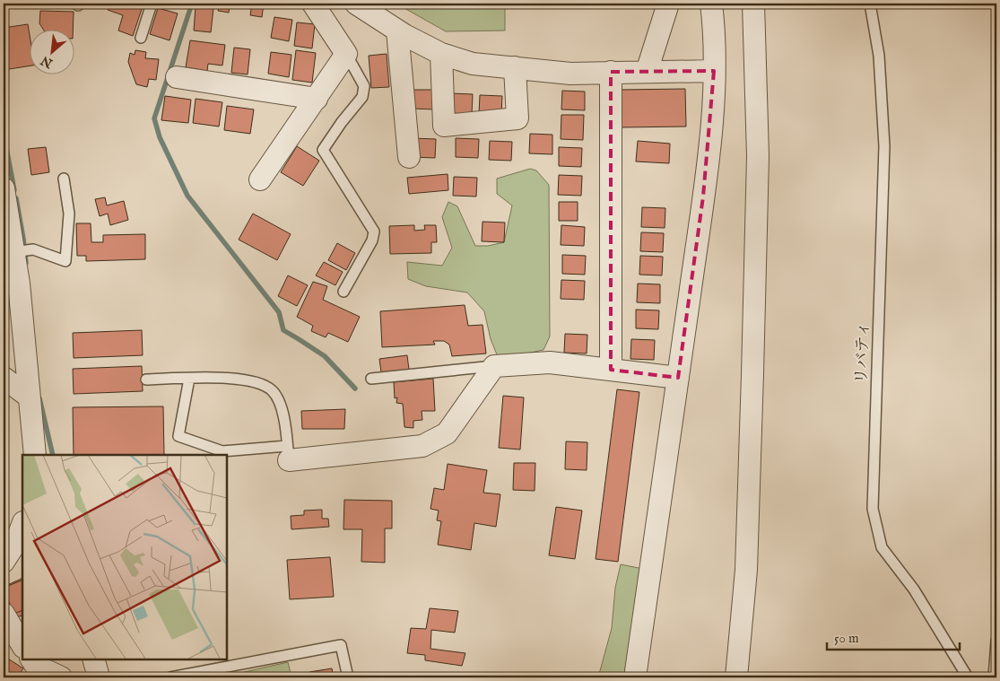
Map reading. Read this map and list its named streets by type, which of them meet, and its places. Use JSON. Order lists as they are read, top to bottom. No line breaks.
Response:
{"streets":{"lane":["リバティ"]},"scale_bar":"50 m","north":"bottom left"}
